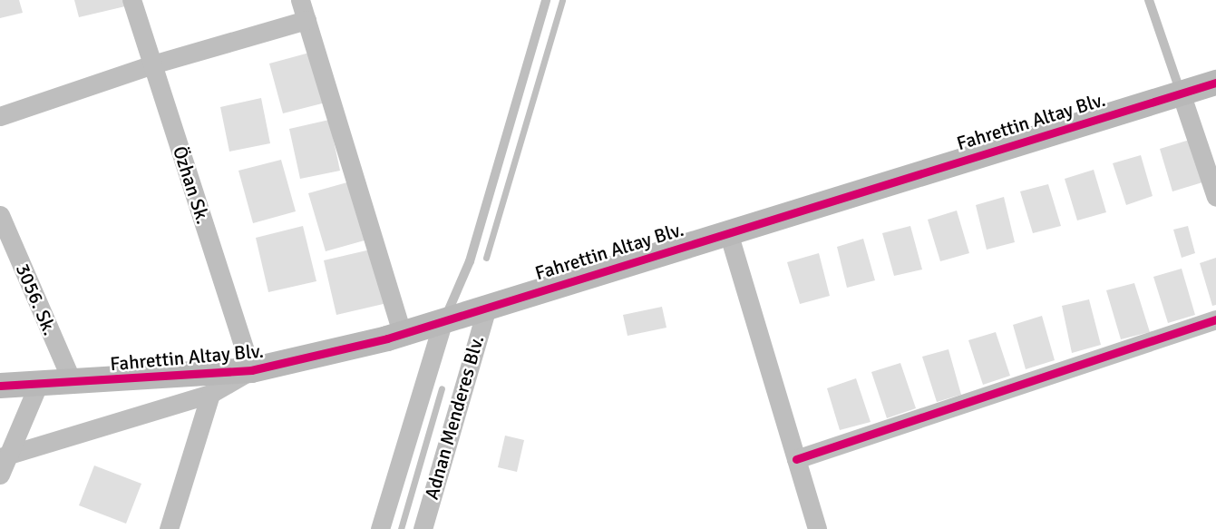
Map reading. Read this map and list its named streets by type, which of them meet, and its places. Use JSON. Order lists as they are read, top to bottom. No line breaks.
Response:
{"streets":{"street":["Fahrettin Altay Blv.","Özhan Sk.","3056. Sk.","Adnan Menderes Blv."]},"crossings":[["Fahrettin Altay Blv.","Özhan Sk."],["Fahrettin Altay Blv.","3056. Sk."],["Fahrettin Altay Blv.","Adnan Menderes Blv."]]}
